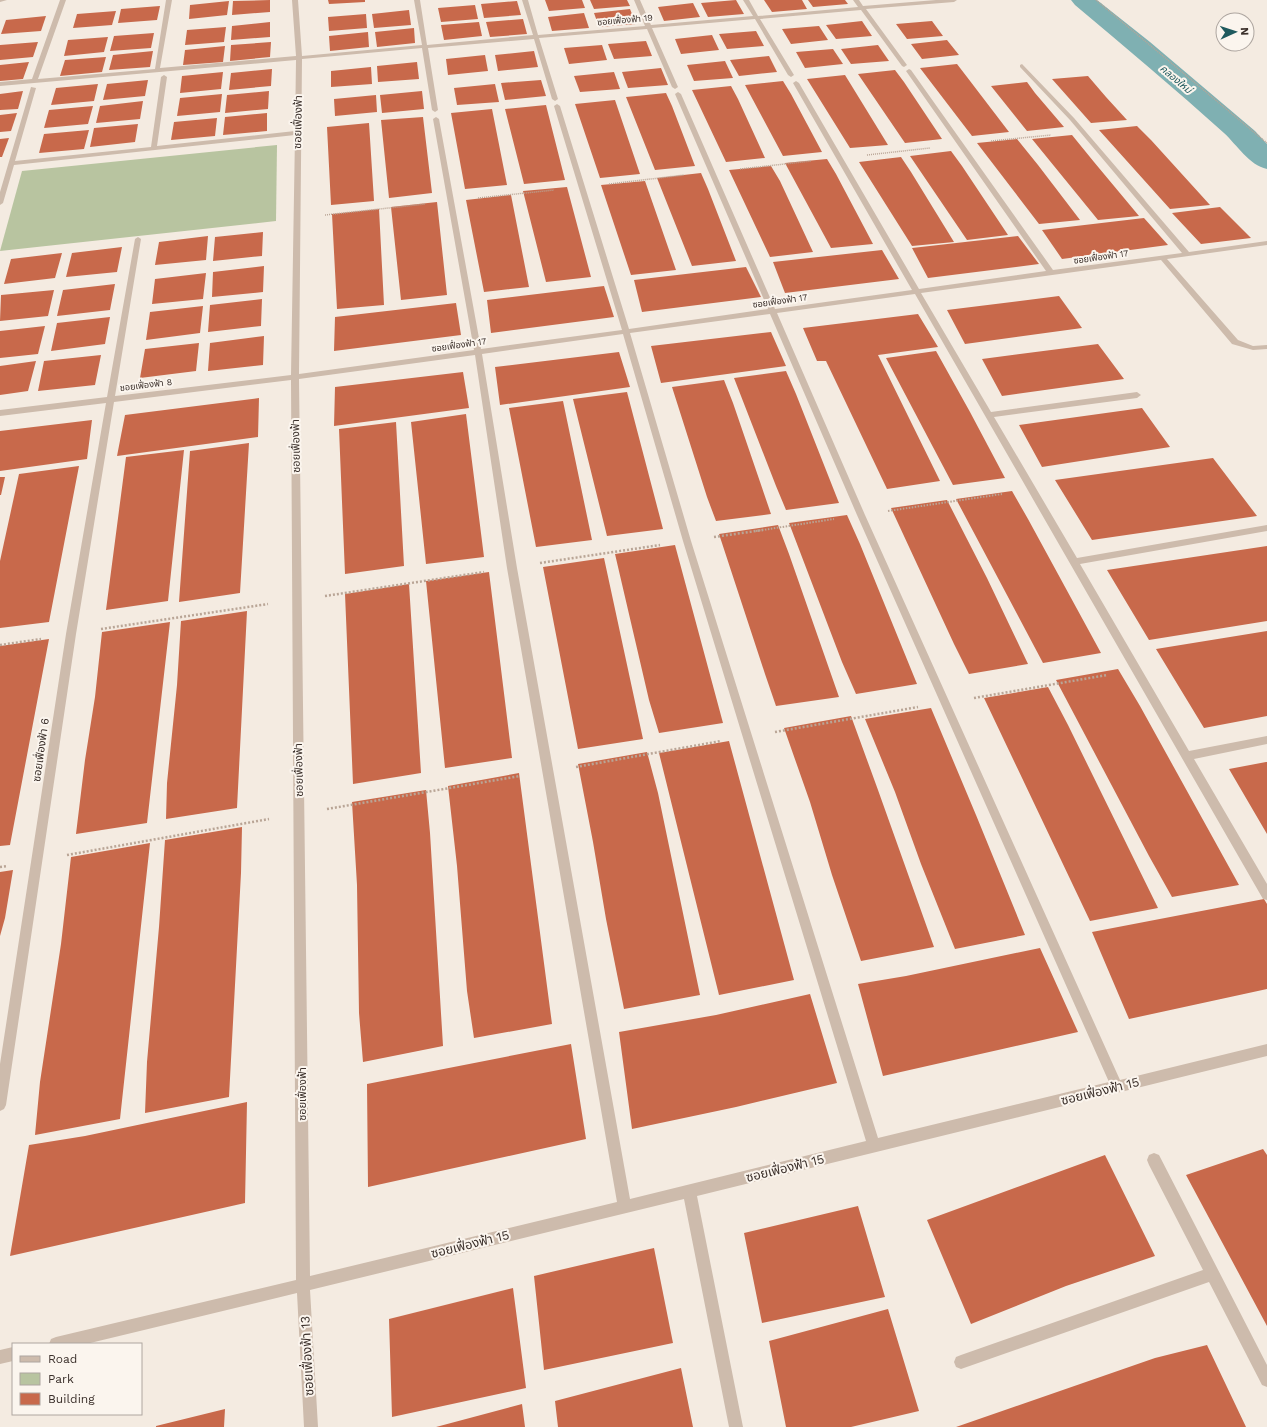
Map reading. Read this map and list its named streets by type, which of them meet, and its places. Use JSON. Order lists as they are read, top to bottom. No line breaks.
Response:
{"streets":{"street":["ซอยเฟื่องฟ้า 19","ซอยเฟื่องฟ้า","ซอยเฟื่องฟ้า 17","ซอยเฟื่องฟ้า 8","ซอยเฟื่องฟ้า 6","ซอยเฟื่องฟ้า 15","ซอยเฟื่องฟ้า 13"]},"crossings":[["ซอยเฟื่องฟ้า 19","ซอยเฟื่องฟ้า"],["ซอยเฟื่องฟ้า","ซอยเฟื่องฟ้า 17"],["ซอยเฟื่องฟ้า","ซอยเฟื่องฟ้า 8"],["ซอยเฟื่องฟ้า","ซอยเฟื่องฟ้า 15"],["ซอยเฟื่องฟ้า","ซอยเฟื่องฟ้า 13"],["ซอยเฟื่องฟ้า 17","ซอยเฟื่องฟ้า 8"],["ซอยเฟื่องฟ้า 8","ซอยเฟื่องฟ้า 6"],["ซอยเฟื่องฟ้า 15","ซอยเฟื่องฟ้า 13"]],"water":["คลองใหม่"],"legend":["Road","Park","Building"],"north":"right"}
